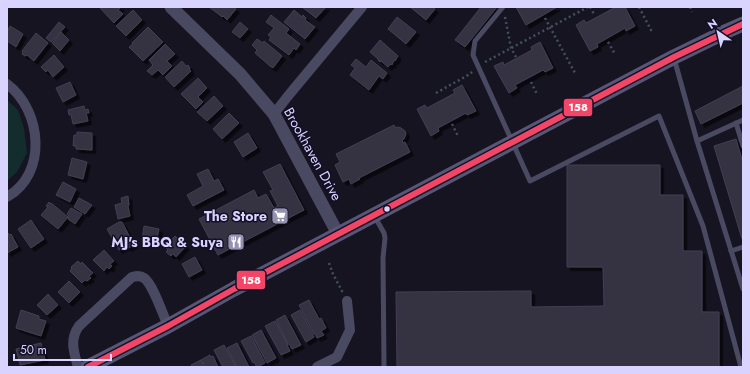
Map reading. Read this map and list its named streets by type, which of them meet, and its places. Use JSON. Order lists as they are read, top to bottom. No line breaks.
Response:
{"streets":{"street":["Brookhaven Drive"]},"places":{"supermarket":["The Store"],"restaurant":["MJ's BBQ & Suya"]},"lines":["transit line 158"],"scale_bar":"50 m","north":"top left"}
